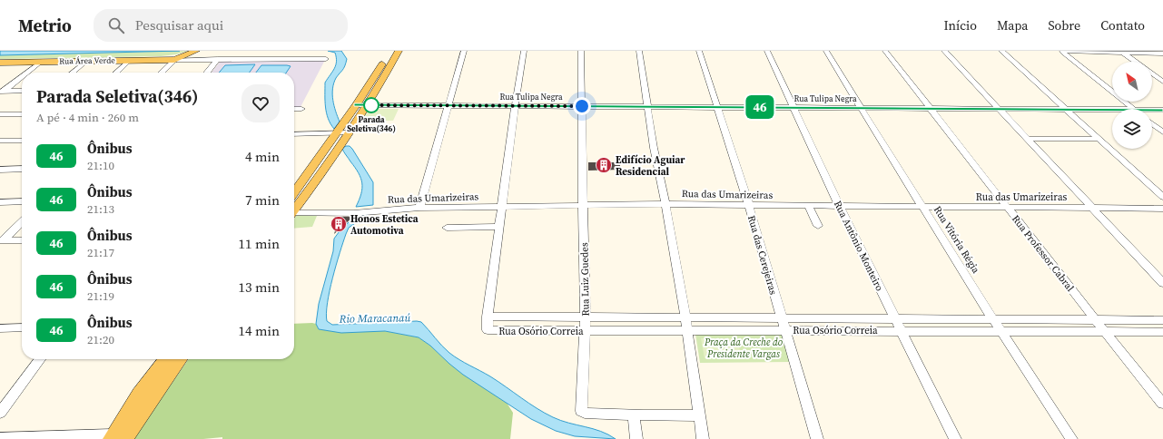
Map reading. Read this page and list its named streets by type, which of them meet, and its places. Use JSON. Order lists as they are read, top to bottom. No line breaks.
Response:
{"streets":{"main road":["Rua Área Verde"],"street":["Rua Tulipa Negra","Rua das Umarizeiras","Rua Vitória Régia","Rua Antônio Monteiro","Rua Professor Cabral","Rua das Cerejeiras","Rua Luiz Guedes","Rua Osório Correia"]},"crossings":[["Rua Tulipa Negra","Rua Vitória Régia"],["Rua Tulipa Negra","Rua Antônio Monteiro"],["Rua Tulipa Negra","Rua Professor Cabral"],["Rua Tulipa Negra","Rua das Cerejeiras"],["Rua Tulipa Negra","Rua Luiz Guedes"],["Rua das Umarizeiras","Rua Vitória Régia"],["Rua das Umarizeiras","Rua Antônio Monteiro"],["Rua das Umarizeiras","Rua Professor Cabral"],["Rua das Umarizeiras","Rua das Cerejeiras"],["Rua das Umarizeiras","Rua Luiz Guedes"],["Rua Vitória Régia","Rua Osório Correia"],["Rua Antônio Monteiro","Rua Osório Correia"],["Rua Professor Cabral","Rua Osório Correia"],["Rua das Cerejeiras","Rua Osório Correia"],["Rua Luiz Guedes","Rua Osório Correia"]],"water":["Rio Maracanaú"],"parks":["Praça da Creche do Presidente Vargas"],"places":{"other":["Parada Seletiva(346)"],"building":["Edifício Aguiar Residencial","Honos Estetica Automotiva"]},"lines":["bus line 46"],"north":"top left","page":{"header":"Metrio","search":"Pesquisar aqui","nav":["Início","Mapa","Sobre","Contato"],"on_map":"46","heading":["Parada Seletiva(346)","A pé · 4 min · 260 m"],"list":[{"mark":"46","name":"Ônibus","note":"21:10","value":"4 min"},{"mark":"46","name":"Ônibus","note":"21:13","value":"7 min"},{"mark":"46","name":"Ônibus","note":"21:17","value":"11 min"},{"mark":"46","name":"Ônibus","note":"21:19","value":"13 min"},{"mark":"46","name":"Ônibus","note":"21:20","value":"14 min"}]}}
